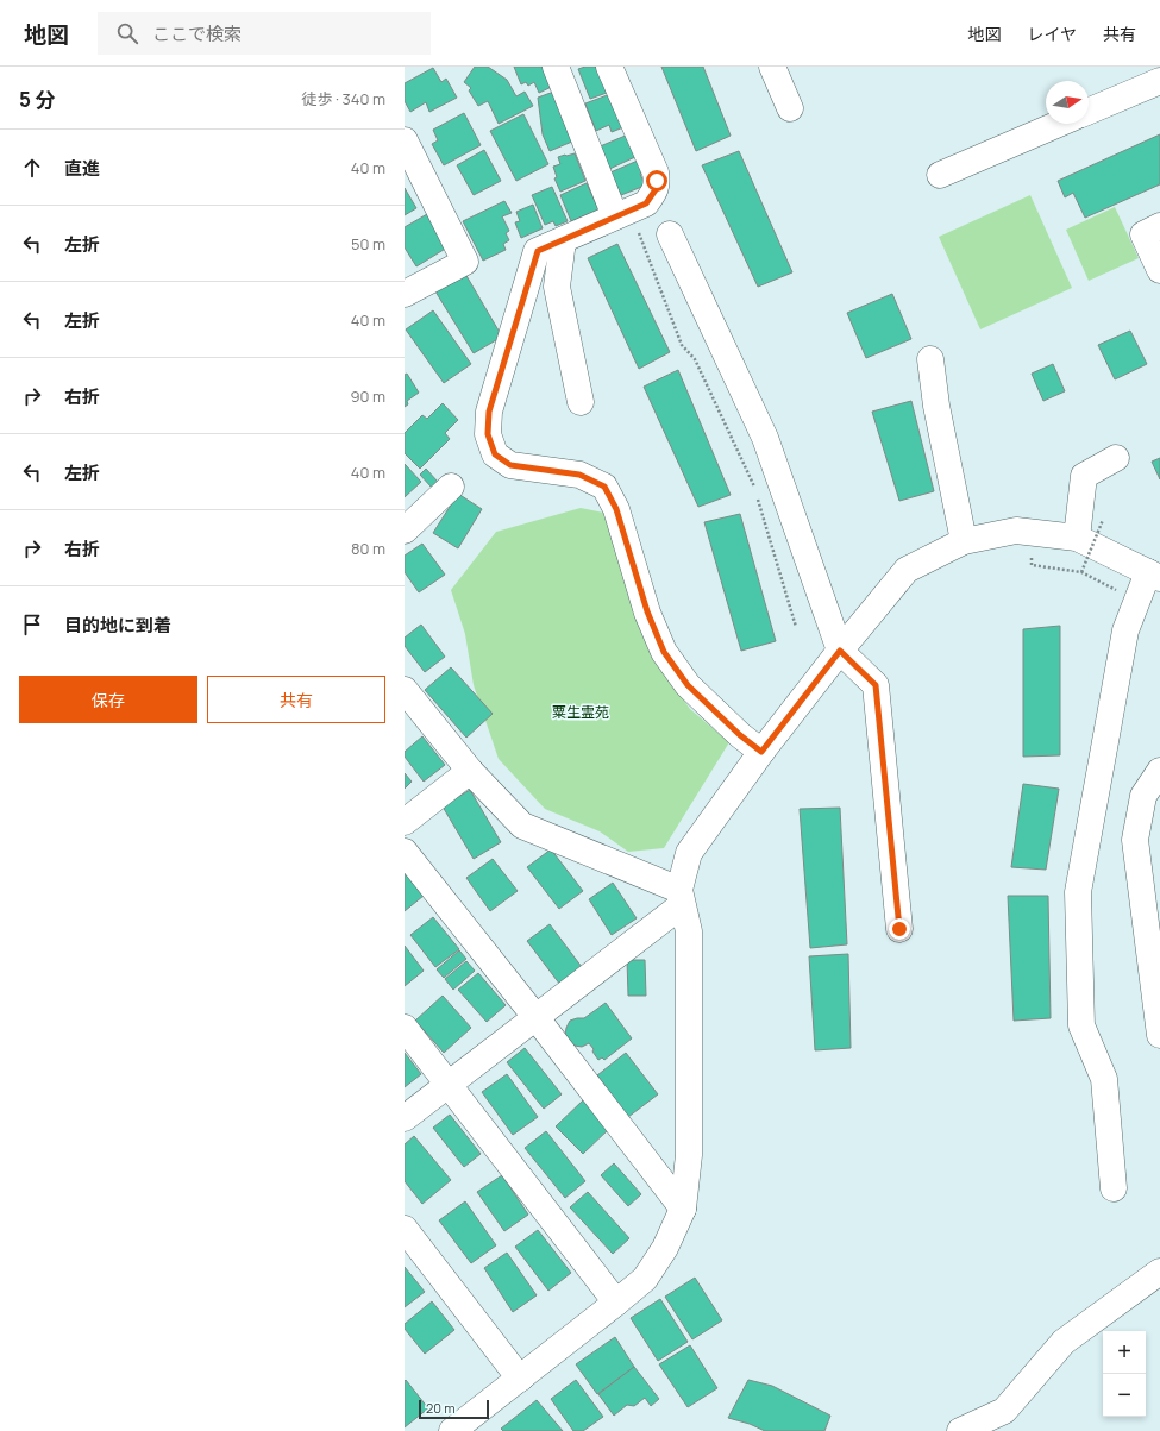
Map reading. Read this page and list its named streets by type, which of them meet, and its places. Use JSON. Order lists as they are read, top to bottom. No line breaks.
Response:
{"parks":["粟生霊苑"],"scale_bar":"20 m","north":"right","page":{"header":"地図","search":"ここで検索","nav":["地図","レイヤ","共有"],"heading":["5 分","徒歩 · 340 m"],"list":[["直進","40 m"],["左折","50 m"],["左折","40 m"],["右折","90 m"],["左折","40 m"],["右折","80 m"],"目的地に到着"],"buttons":["保存","共有"],"map_buttons":["+","−"],"scale":"20 m"}}
